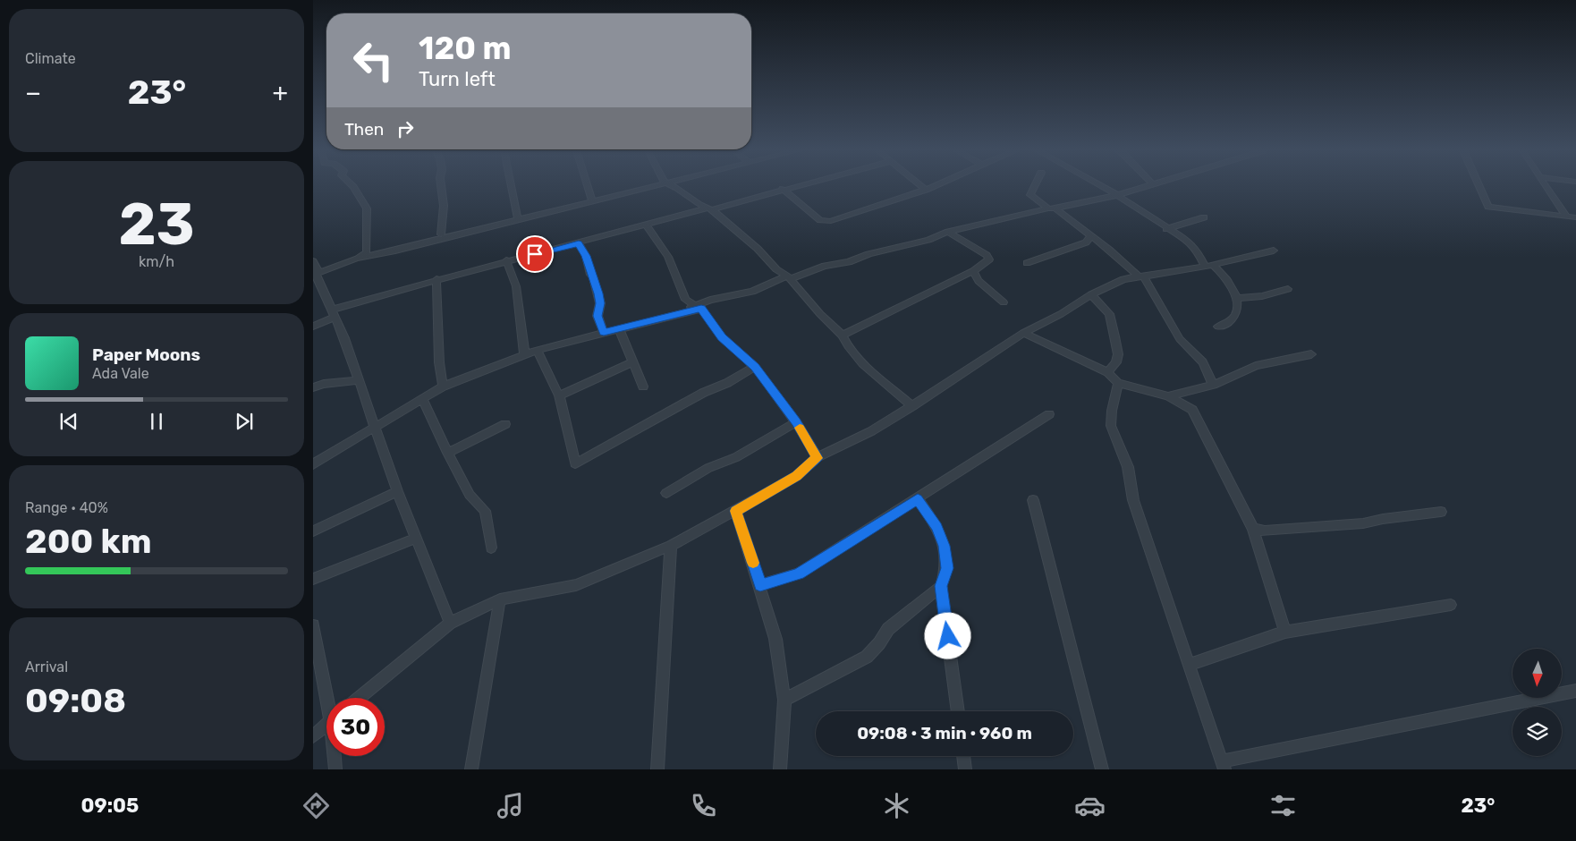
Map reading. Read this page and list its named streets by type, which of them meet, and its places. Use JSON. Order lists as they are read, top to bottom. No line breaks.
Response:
{"north":"bottom","page":{"tile":["Climate",["23","km/h"],["Range · 40%","200 km"],["Arrival","09:08"]],"turn":["120 m","Turn left"],"heat":["−","23°","+"],"then":"Then","song":["Paper Moons","Ada Vale"],"limit":"30","trip":"09:08 · 3 min · 960 m","tabs":["09:05","23°"]}}
